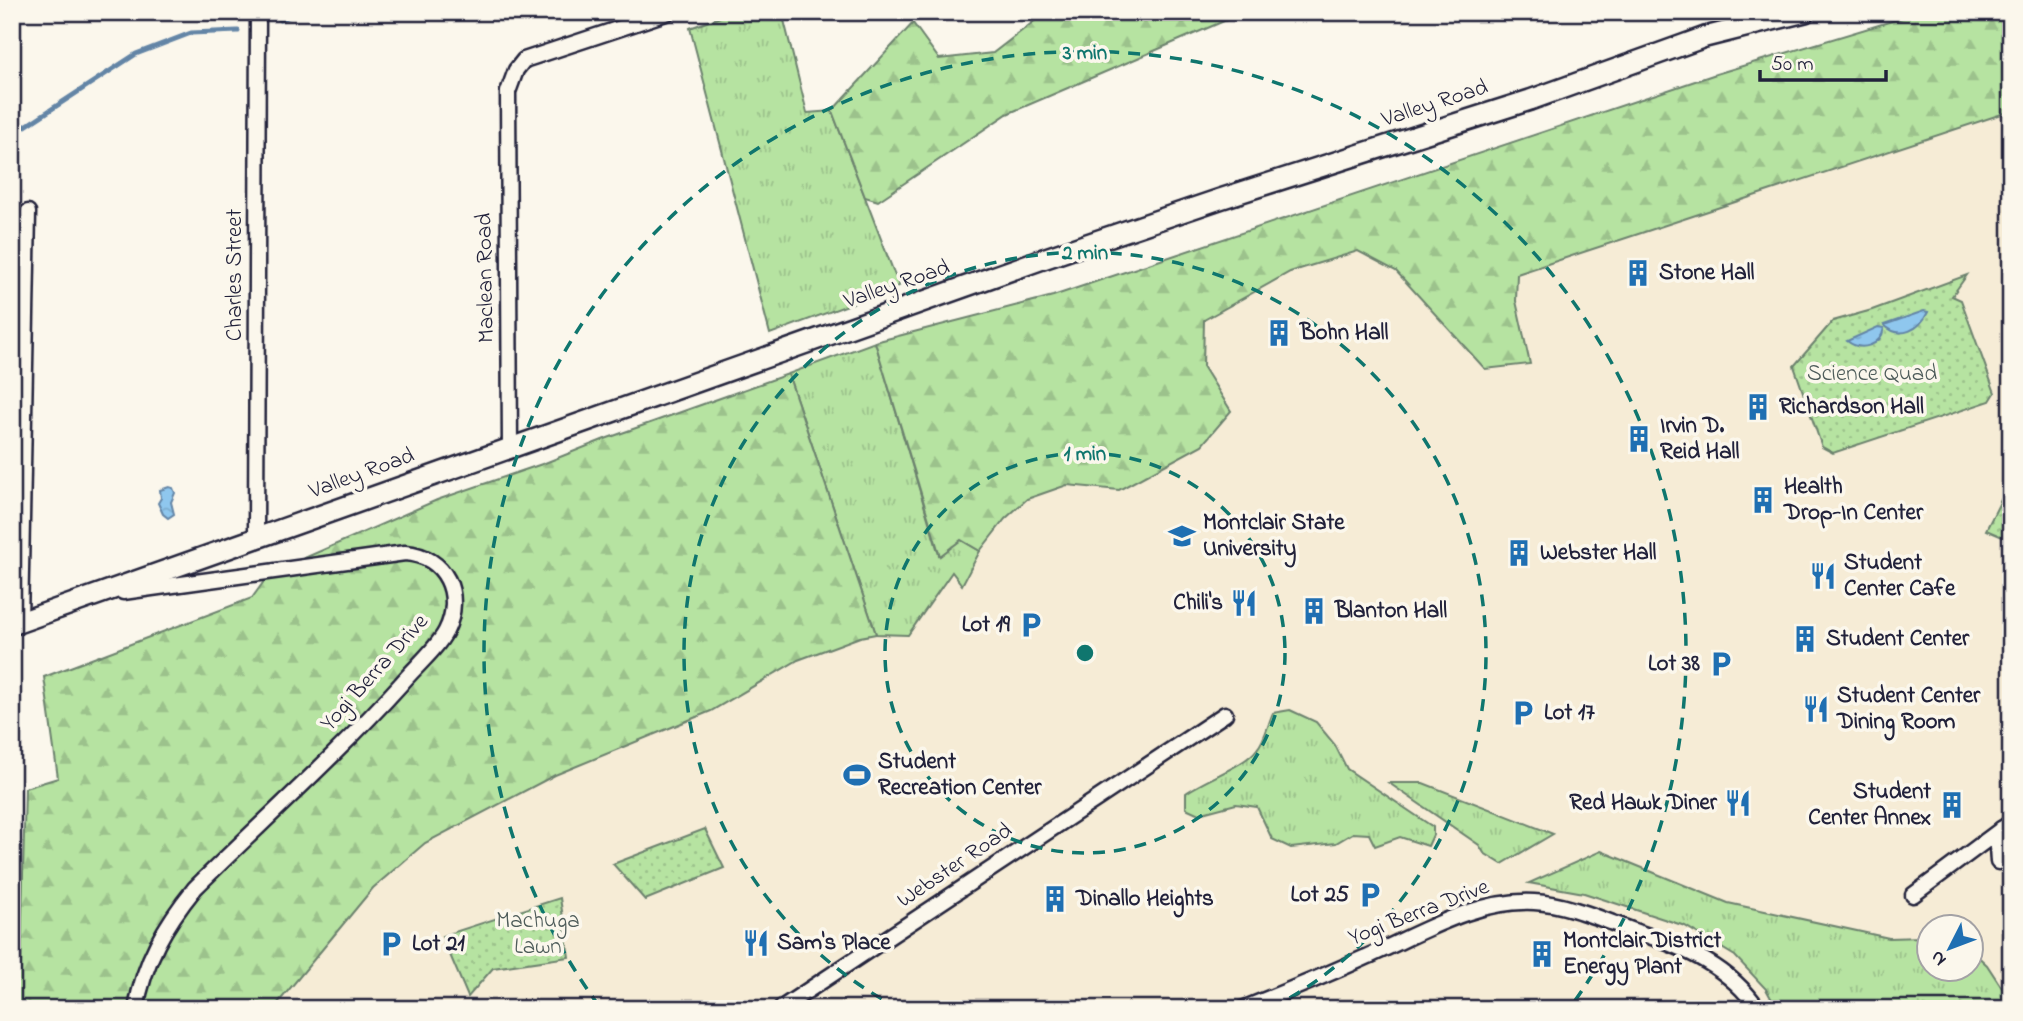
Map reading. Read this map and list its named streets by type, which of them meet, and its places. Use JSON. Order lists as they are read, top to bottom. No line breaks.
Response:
{"streets":{"main road":["Valley Road"],"street":["Charles Street","Maclean Road","Yogi Berra Drive","Webster Road"]},"crossings":[["Valley Road","Charles Street"],["Valley Road","Maclean Road"],["Valley Road","Yogi Berra Drive"]],"parks":["Science Quad","Machuga Lawn"],"places":{"building":["Stone Hall","Bohn Hall","Richardson Hall","Irvin D. Reid Hall","Health Drop-In Center","Webster Hall","Blanton Hall","Student Center","Student Center Annex","Dinallo Heights","Montclair District Energy Plant"],"school or university":["Montclair State University"],"restaurant":["Student Center Cafe","Chili's","Student Center Dining Room","Red Hawk Diner","Sam's Place"],"parking":["Lot 19","Lot 38","Lot 17","Lot 25","Lot 21"],"sports":["Student Recreation Center"]},"scale_bar":"50 m","north":"bottom left","rings":["3 min","2 min","1 min"]}
